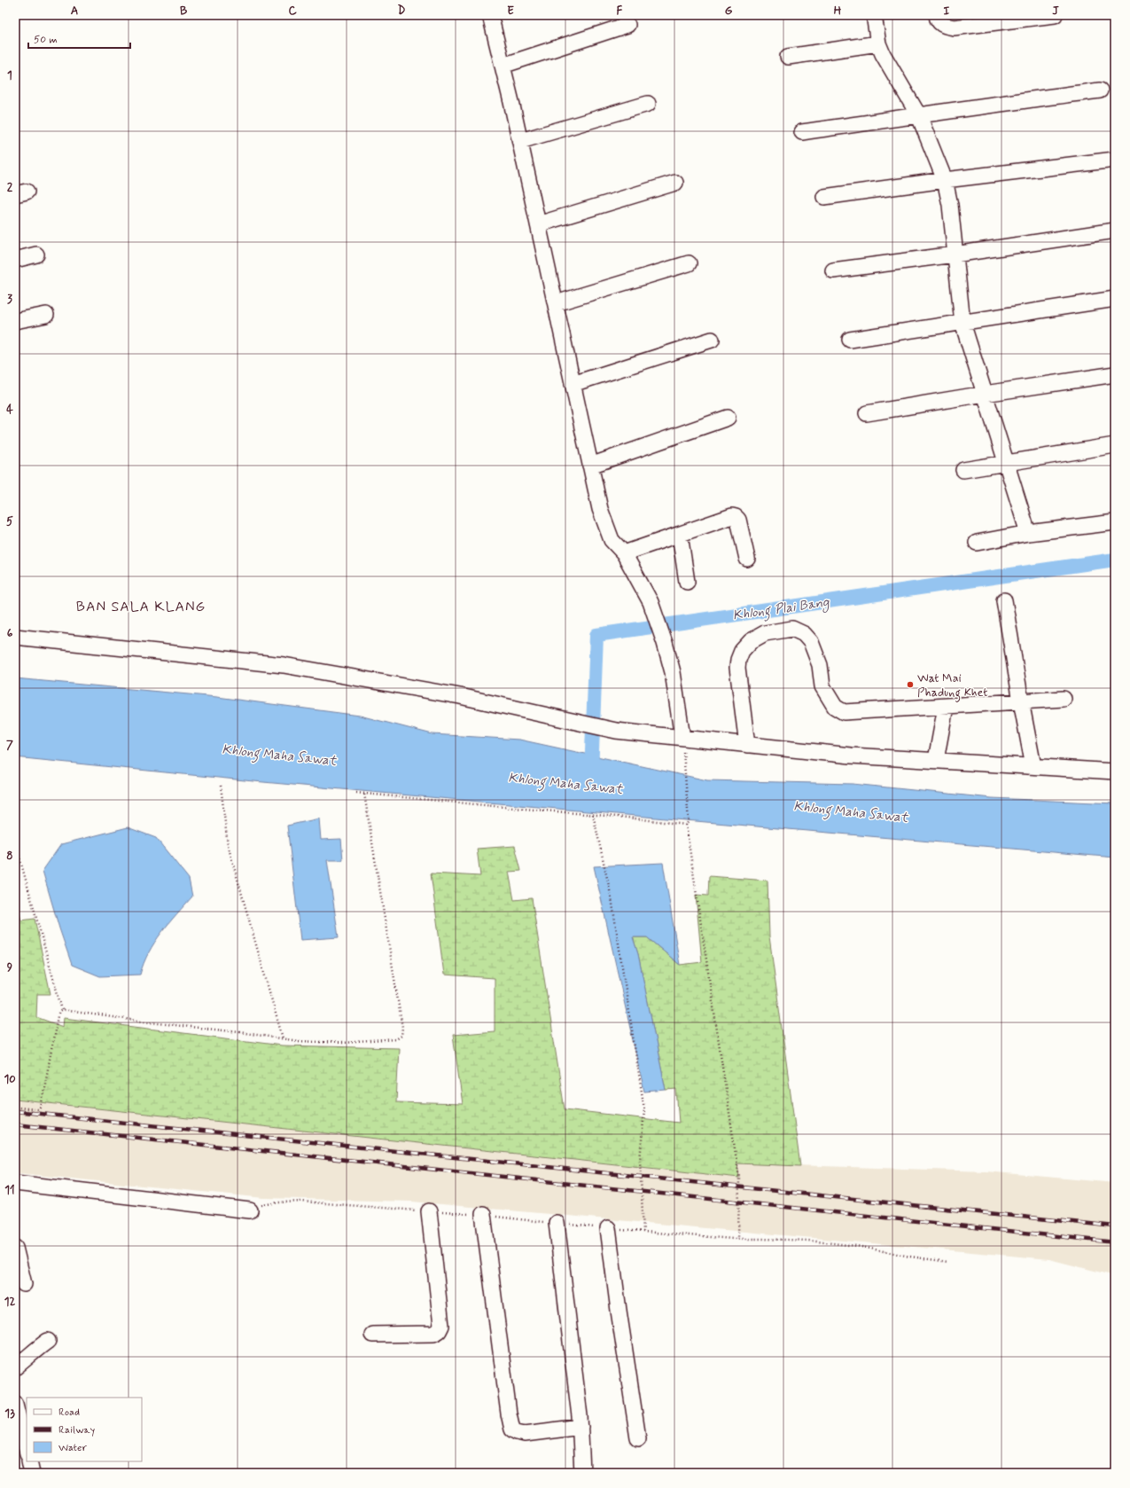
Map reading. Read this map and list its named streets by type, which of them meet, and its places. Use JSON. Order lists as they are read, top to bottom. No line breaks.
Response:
{"districts":["BAN SALA KLANG"],"water":["Khlong Plai Bang","Khlong Maha Sawat"],"places":["Wat Mai Phadung Khet"],"legend":["Road","Railway","Water"],"scale_bar":"50 m","grid":{"columns":["A","B","C","D","E","F","G","H","I","J"],"rows":["1","2","3","4","5","6","7","8","9","10","11","12","13"]}}
